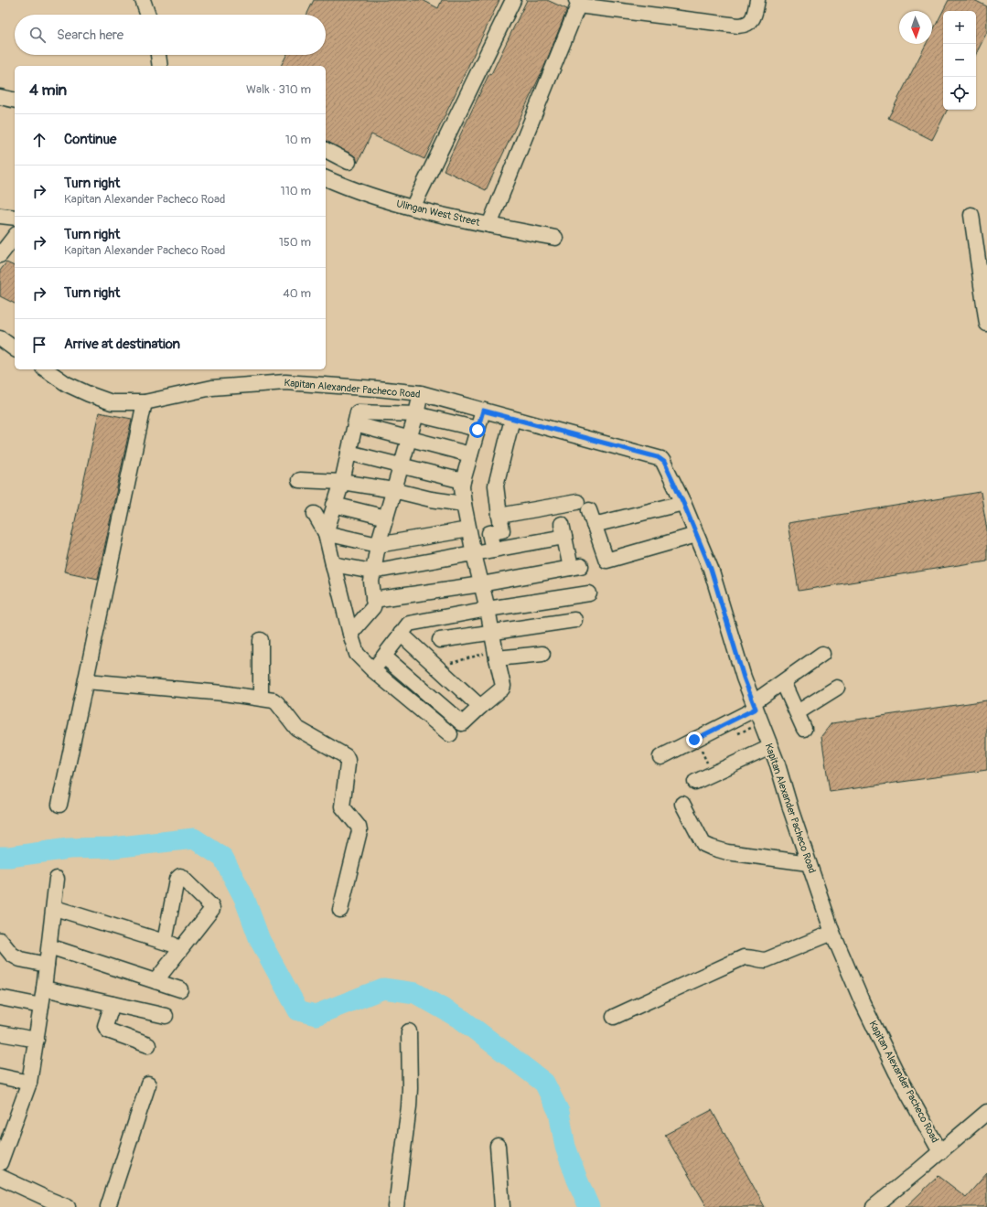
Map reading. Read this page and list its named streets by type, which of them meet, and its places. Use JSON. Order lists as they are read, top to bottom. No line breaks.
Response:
{"streets":{"street":["Ulingan West Street","Kapitan Alexander Pacheco Road"]},"north":"bottom","page":{"map_buttons":["+","−"],"search":"Search here","heading":["4 min","Walk · 310 m"],"list":[["Continue","10 m"],["Turn right","Kapitan Alexander Pacheco Road","110 m"],["Turn right","Kapitan Alexander Pacheco Road","150 m"],["Turn right","40 m"],"Arrive at destination"]}}
